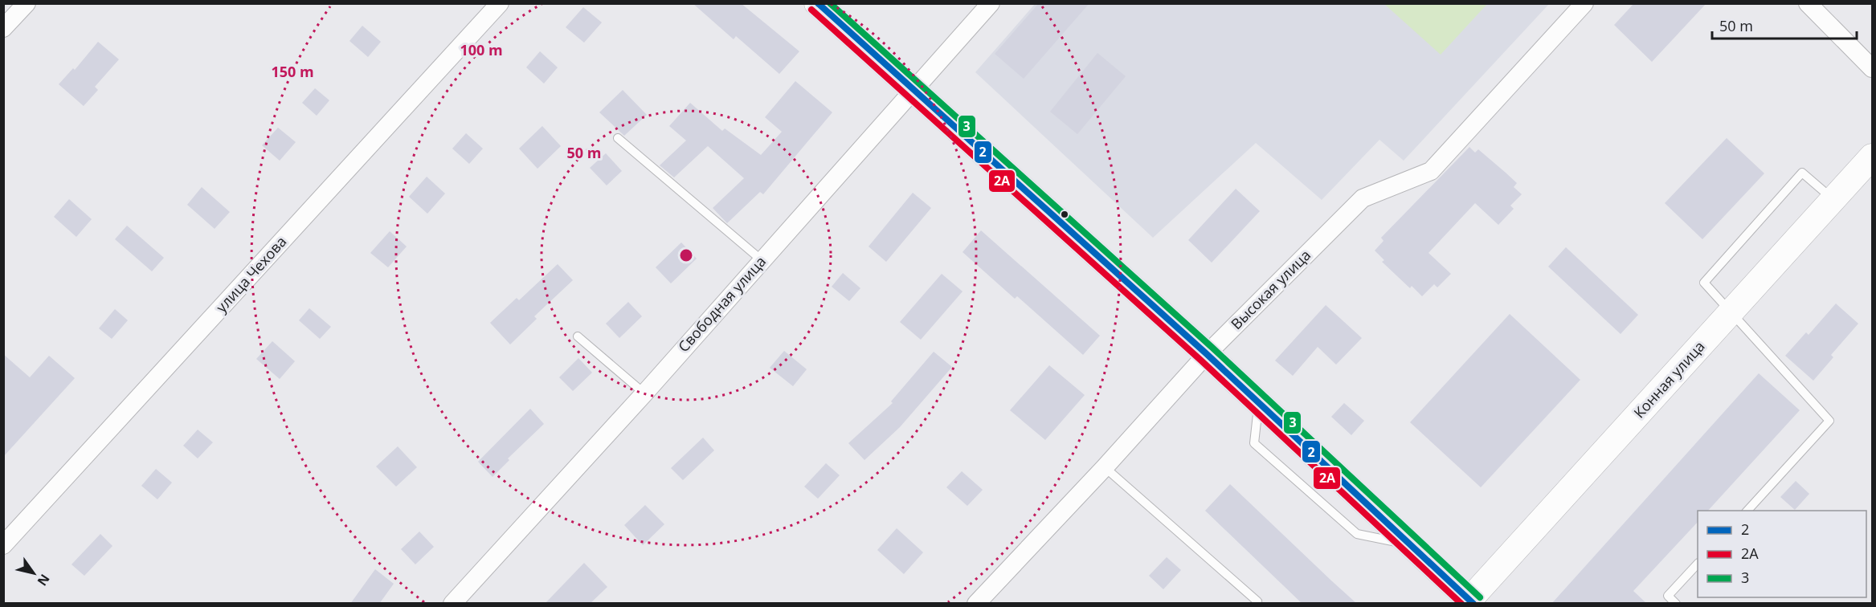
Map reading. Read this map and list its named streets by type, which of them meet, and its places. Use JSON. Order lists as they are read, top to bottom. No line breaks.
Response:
{"streets":{"main road":["Конная улица"],"street":["улица Чехова","Высокая улица","Свободная улица"]},"lines":["transit line 2","transit line 3","transit line 2А"],"legend":["2","2А","3"],"scale_bar":"50 m","north":"bottom right","rings":["100 m","150 m","50 m"]}
